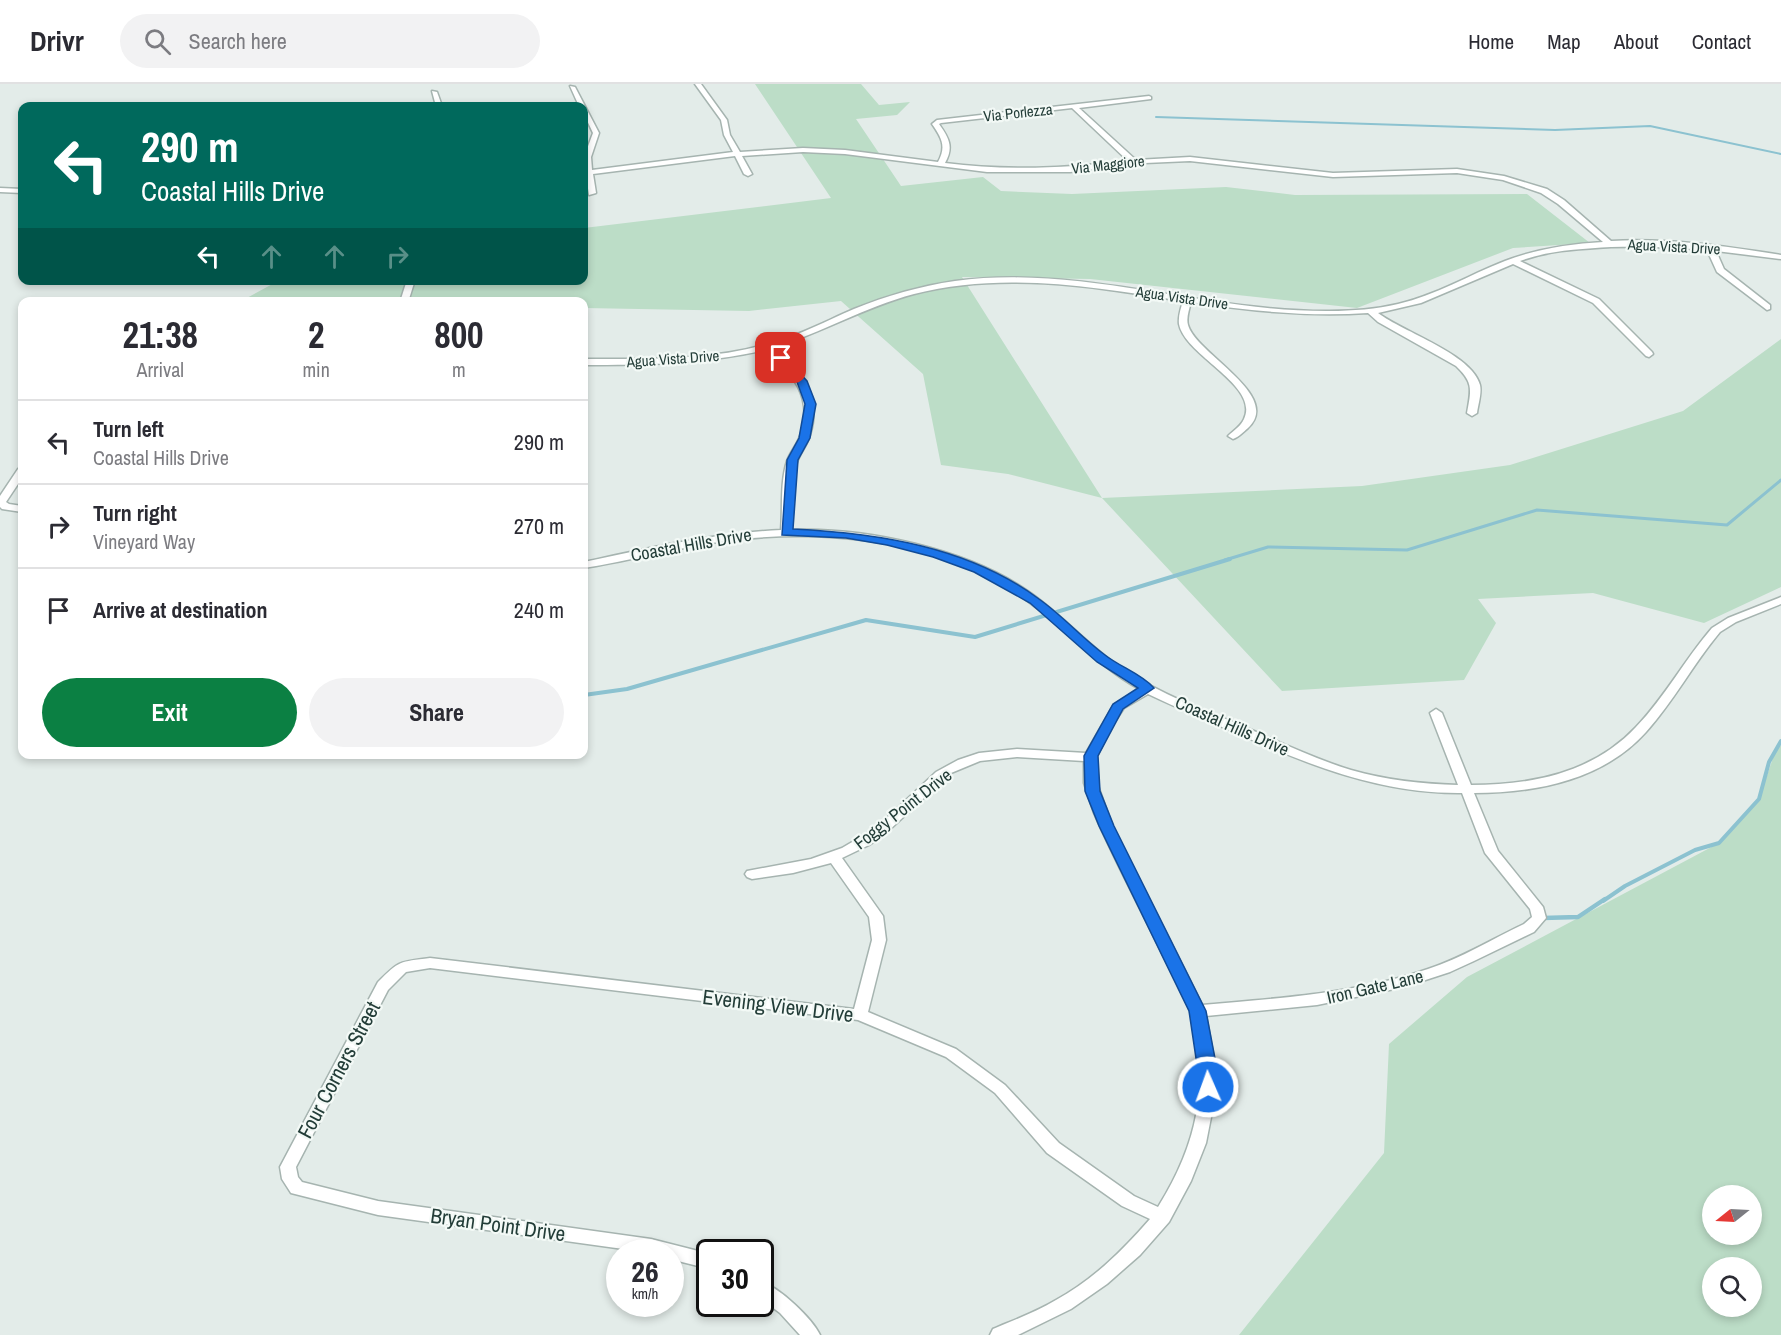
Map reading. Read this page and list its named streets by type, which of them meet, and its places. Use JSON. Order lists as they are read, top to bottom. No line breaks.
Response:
{"streets":{"street":["Via Porlezza","Via Maggiore","Agua Vista Drive","Coastal Hills Drive","Foggy Point Drive","Iron Gate Lane","Evening View Drive","Four Corners Street","Bryan Point Drive"]},"crossings":[["Via Porlezza","Via Maggiore"],["Via Maggiore","Agua Vista Drive"],["Coastal Hills Drive","Iron Gate Lane"],["Evening View Drive","Four Corners Street"],["Four Corners Street","Bryan Point Drive"]],"north":"left","page":{"header":"Drivr","search":"Search here","nav":["Home","Map","About","Contact"],"turn":["290 m","Coastal Hills Drive"],"eta":["21:38","Arrival","2","min","800","m"],"list":[{"name":"Turn left","note":"Coastal Hills Drive","value":"290 m"},{"name":"Turn right","note":"Vineyard Way","value":"270 m"},{"name":"Arrive at destination","value":"240 m"}],"buttons":["Exit","Share"],"speed":"26 km/h","limit":"30"}}
